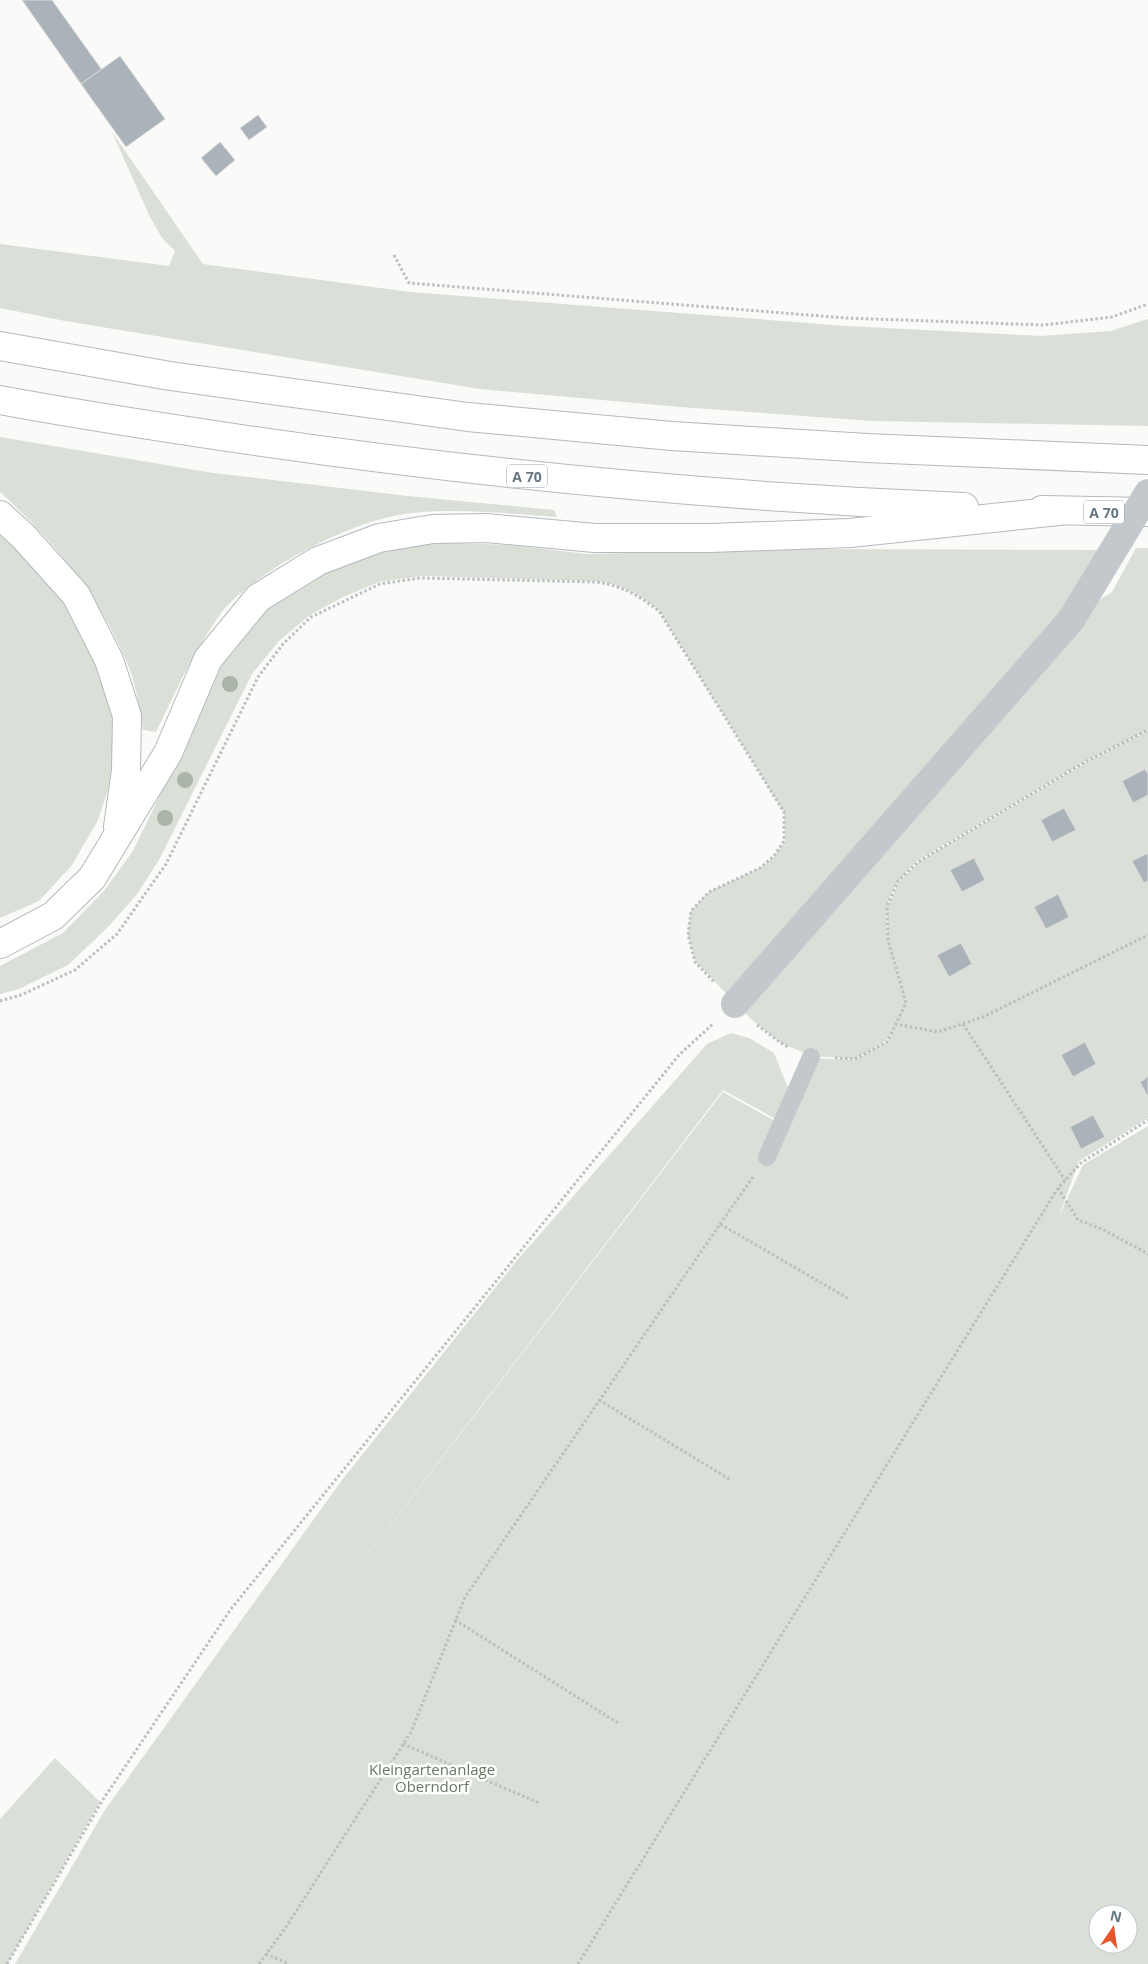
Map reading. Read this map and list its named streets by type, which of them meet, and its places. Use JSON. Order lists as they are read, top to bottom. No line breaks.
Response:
{"streets":{"highway":["A 70"]},"parks":["Kleingartenanlage Oberndorf"],"north":"top"}
